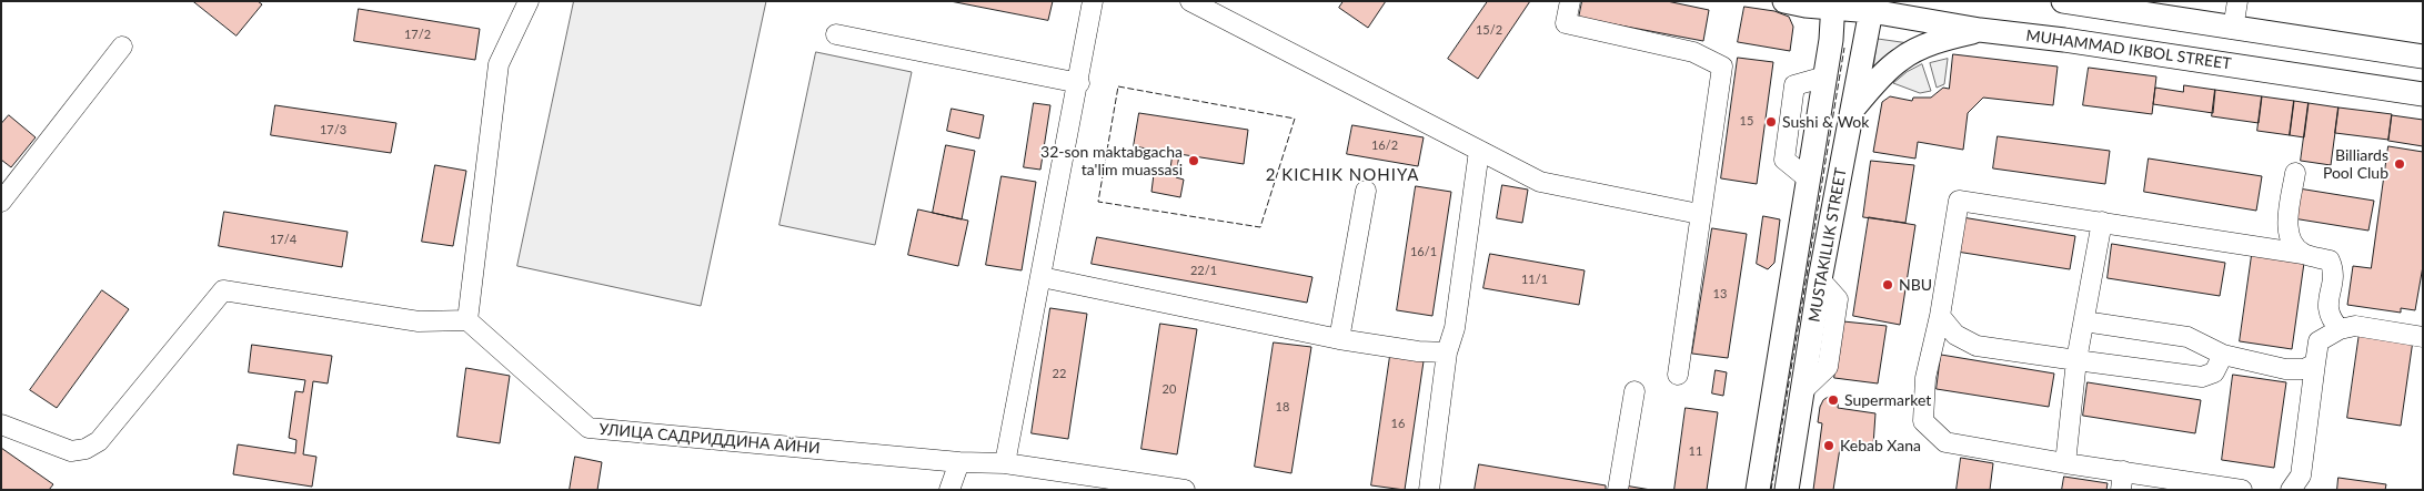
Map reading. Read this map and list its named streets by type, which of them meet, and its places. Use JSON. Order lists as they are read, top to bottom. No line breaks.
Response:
{"streets":{"main road":["MUHAMMAD IKBOL STREET","MUSTAKILLIK STREET"],"street":["УЛИЦА САДРИДДИНА АЙНИ"]},"crossings":[["MUHAMMAD IKBOL STREET","MUSTAKILLIK STREET"]],"districts":["2 KICHIK NOHIYA"],"places":["Sushi & Wok","32-son maktabgacha ta'lim muassasi","Billiards Pool Club","NBU","Supermarket","Kebab Xana"],"house_numbers":["15/2","17/2","15","17/3","16/2","17/4","16/1","22/1","11/1","13","22","20","18","16","11"]}
